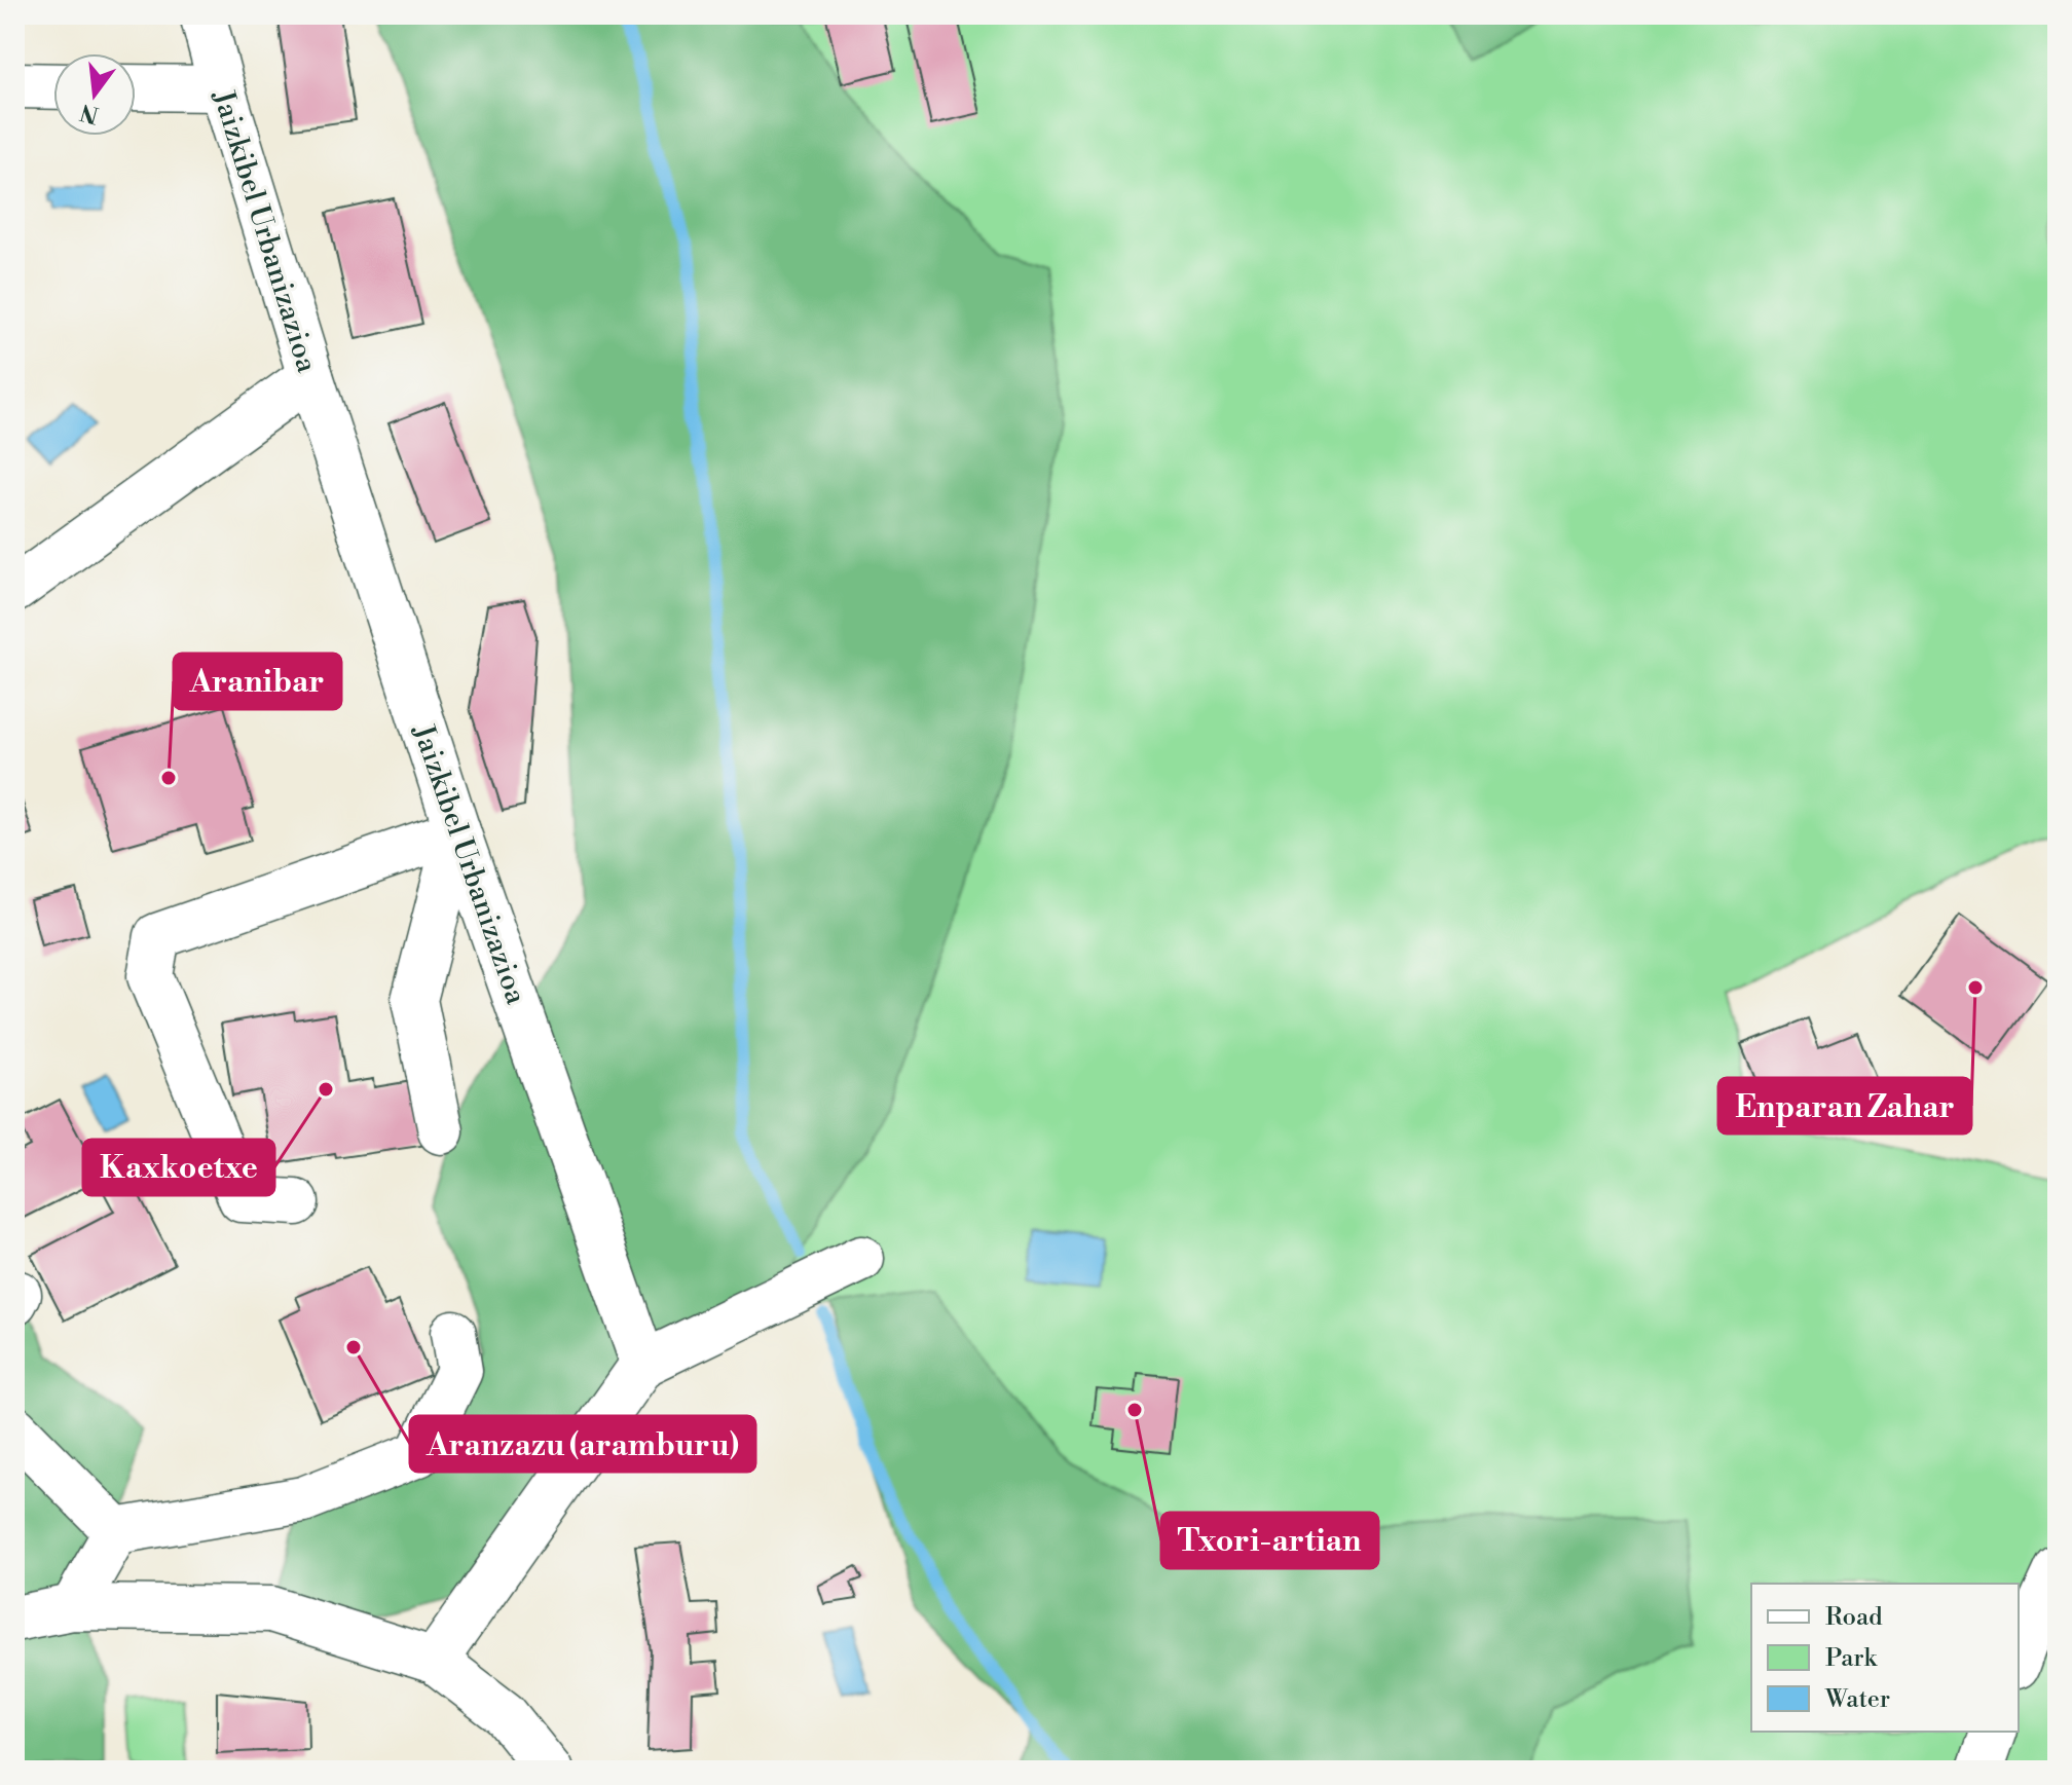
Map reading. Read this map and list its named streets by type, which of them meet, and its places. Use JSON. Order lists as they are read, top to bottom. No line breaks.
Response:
{"streets":{"street":["Jaizkibel Urbanizazioa"]},"places":["Aranibar","Enparan Zahar","Kaxkoetxe","Aranzazu (aramburu)","Txori-artian"],"legend":["Road","Park","Water"],"north":"bottom"}
